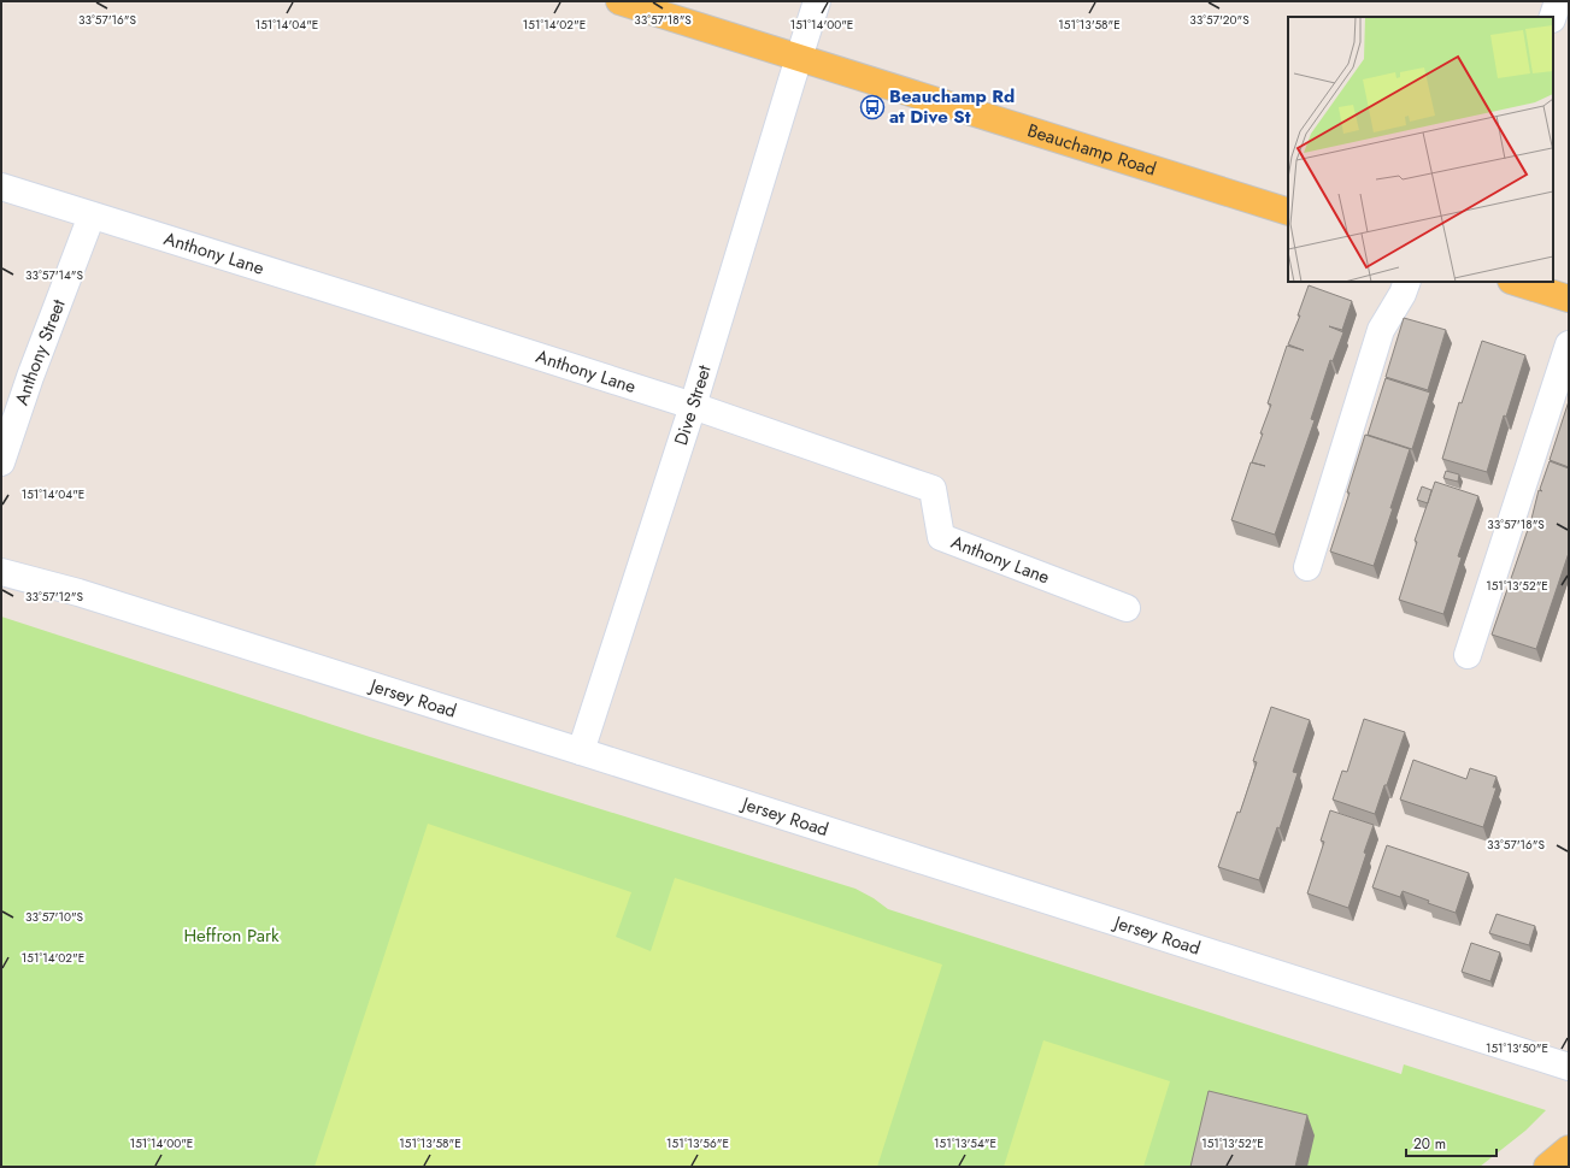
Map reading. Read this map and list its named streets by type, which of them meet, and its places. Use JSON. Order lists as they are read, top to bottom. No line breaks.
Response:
{"streets":{"main road":["Beauchamp Road"],"street":["Anthony Lane","Anthony Street","Dive Street","Jersey Road"]},"crossings":[["Beauchamp Road","Dive Street"],["Anthony Lane","Anthony Street"],["Anthony Lane","Dive Street"],["Dive Street","Jersey Road"]],"parks":["Heffron Park"],"places":{"bus stop":["Beauchamp Rd at Dive St"]},"scale_bar":"20 m","coordinates":["33°57'16\"S","33°57'18\"S","33°57'20\"S","151°14'02\"E","151°13'58\"E","151°14'04\"E","151°14'00\"E","33°57'14\"S","151°13'52\"E","33°57'12\"S","33°57'10\"S","151°13'50\"E","151°13'56\"E","151°13'54\"E"]}
